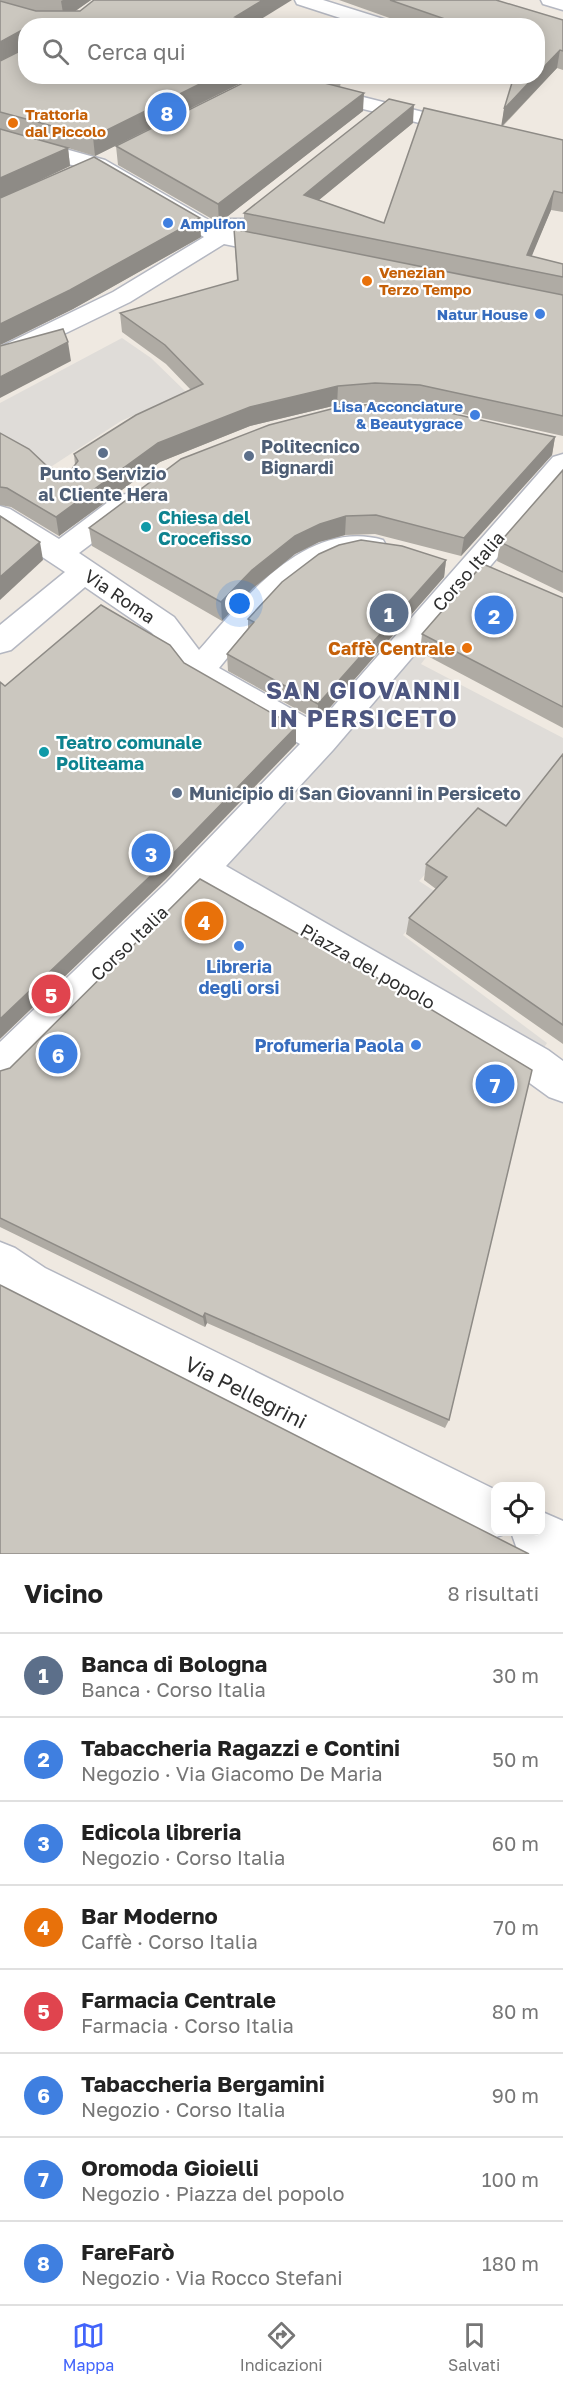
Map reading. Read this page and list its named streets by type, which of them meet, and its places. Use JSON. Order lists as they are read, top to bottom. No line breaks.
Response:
{"streets":{"street":["Corso Italia","Via Roma","Piazza del popolo","Via Pellegrini"]},"crossings":[["Corso Italia","Via Roma"],["Corso Italia","Piazza del popolo"]],"districts":["SAN GIOVANNI IN PERSICETO"],"places":["Trattoria dal Piccolo","Amplifon","Venezian Terzo Tempo","Natur House","Lisa Acconciature & Beautygrace","Punto Servizio al Cliente Hera","Politecnico Bignardi","Chiesa del Crocefisso","Caffè Centrale","Teatro comunale Politeama","Municipio di San Giovanni in Persiceto","Libreria degli orsi","Profumeria Paola"],"page":{"search":"Cerca qui","pins":["8","1","2","3","4","5","6","7"],"heading":["Vicino","8 risultati"],"list":[{"mark":"1","name":"Banca di Bologna","note":"Banca · Corso Italia","value":"30 m"},{"mark":"2","name":"Tabaccheria Ragazzi e Contini","note":"Negozio · Via Giacomo De Maria","value":"50 m"},{"mark":"3","name":"Edicola libreria","note":"Negozio · Corso Italia","value":"60 m"},{"mark":"4","name":"Bar Moderno","note":"Caffè · Corso Italia","value":"70 m"},{"mark":"5","name":"Farmacia Centrale","note":"Farmacia · Corso Italia","value":"80 m"},{"mark":"6","name":"Tabaccheria Bergamini","note":"Negozio · Corso Italia","value":"90 m"},{"mark":"7","name":"Oromoda Gioielli","note":"Negozio · Piazza del popolo","value":"100 m"},{"mark":"8","name":"FareFarò","note":"Negozio · Via Rocco Stefani","value":"180 m"}],"nav":["Mappa","Indicazioni","Salvati"]}}
